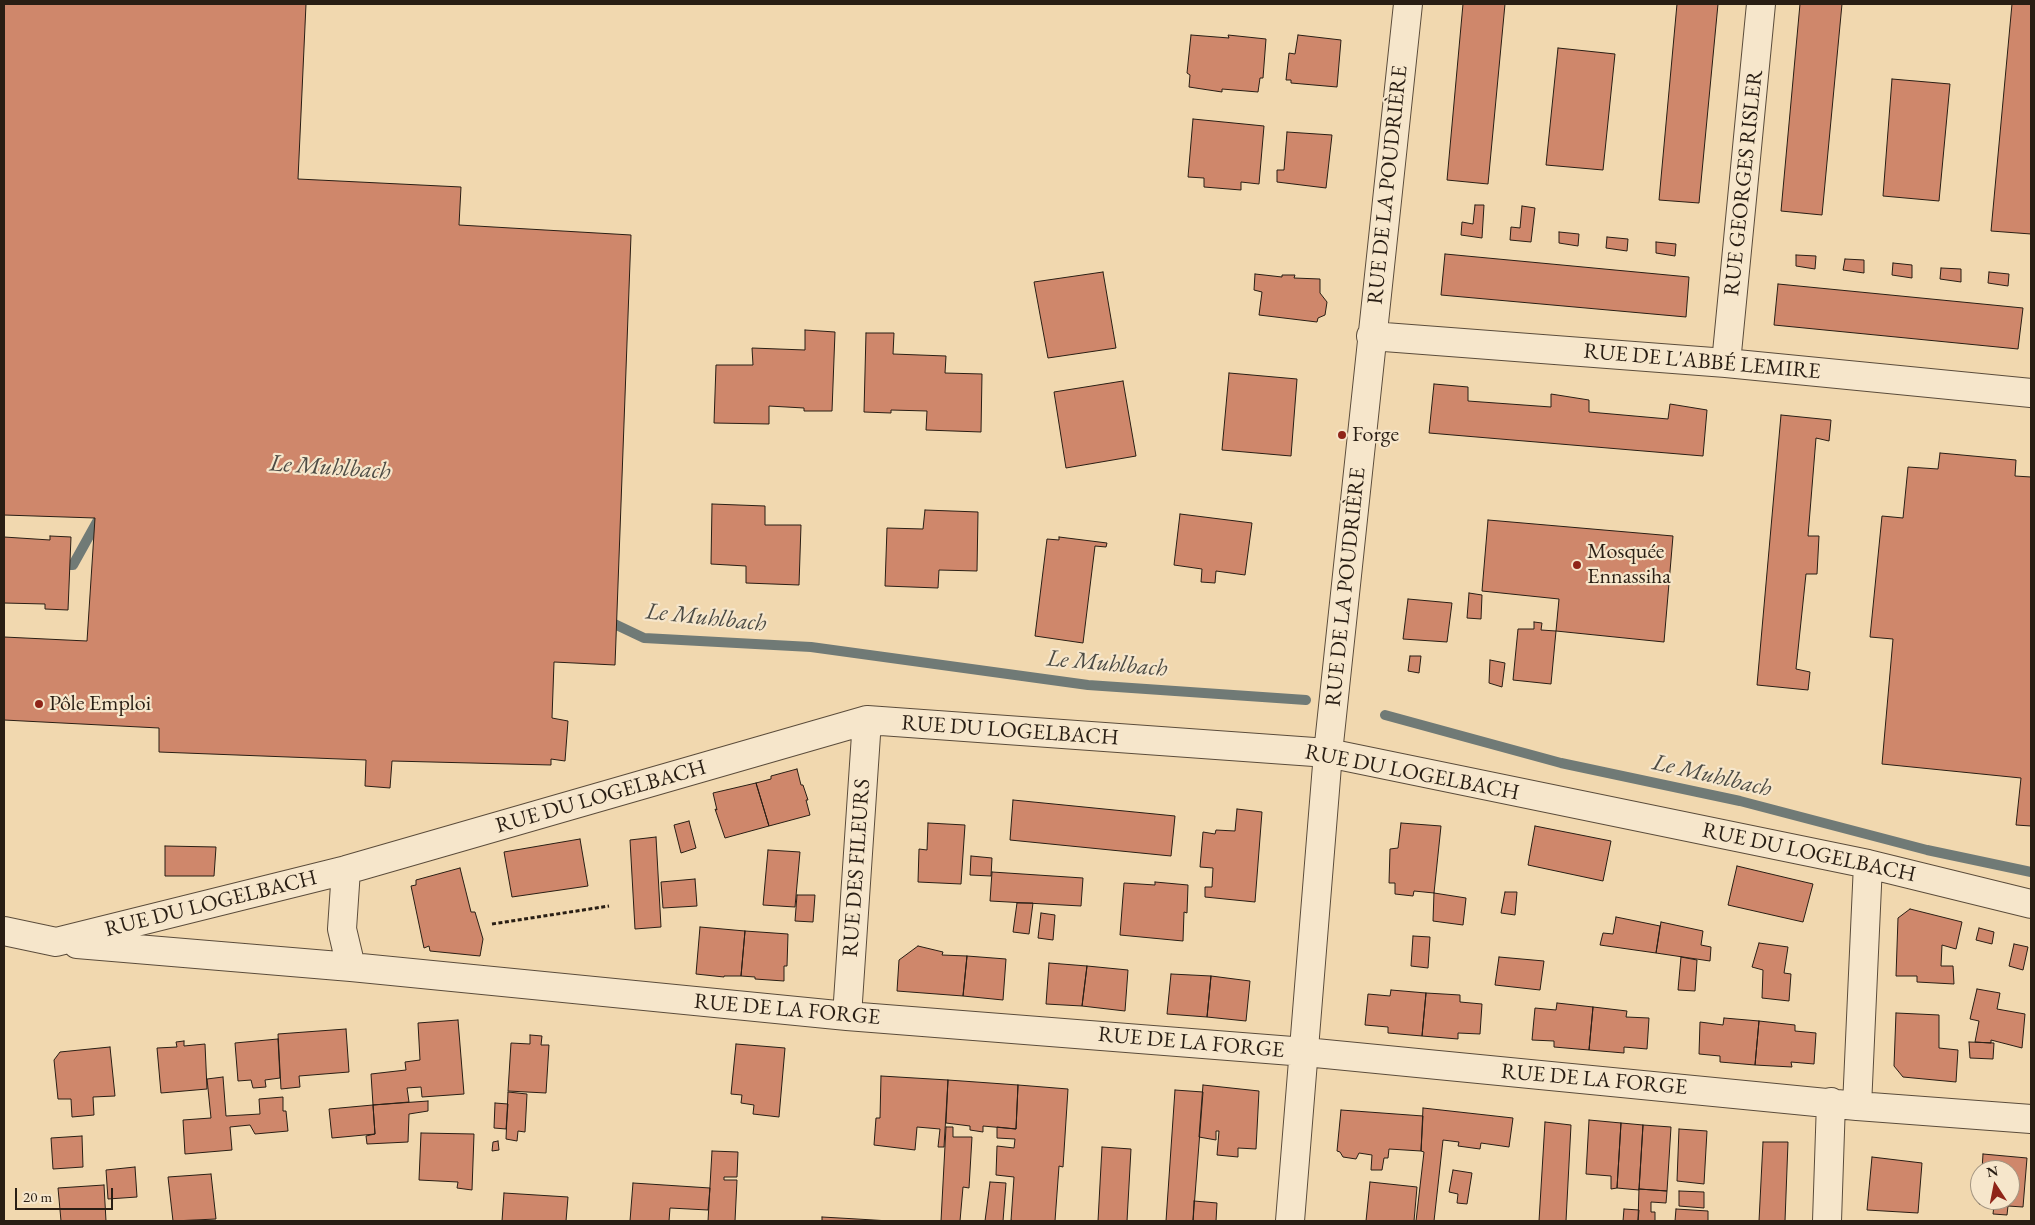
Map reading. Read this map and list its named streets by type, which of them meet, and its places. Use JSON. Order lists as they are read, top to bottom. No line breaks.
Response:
{"streets":{"street":["RUE GEORGES RISLER","RUE DE LA POUDRIÈRE","RUE DE L'ABBÉ LEMIRE","RUE DU LOGELBACH","RUE DES FILEURS","RUE DE LA FORGE"]},"crossings":[["RUE GEORGES RISLER","RUE DE L'ABBÉ LEMIRE"],["RUE DE LA POUDRIÈRE","RUE DE L'ABBÉ LEMIRE"],["RUE DE LA POUDRIÈRE","RUE DU LOGELBACH"],["RUE DE LA POUDRIÈRE","RUE DE LA FORGE"],["RUE DU LOGELBACH","RUE DES FILEURS"],["RUE DU LOGELBACH","RUE DE LA FORGE"],["RUE DES FILEURS","RUE DE LA FORGE"]],"water":["Le Muhlbach"],"places":["Forge","Mosquée Ennassiha","Pôle Emploi"],"scale_bar":"20 m","north":"top"}
